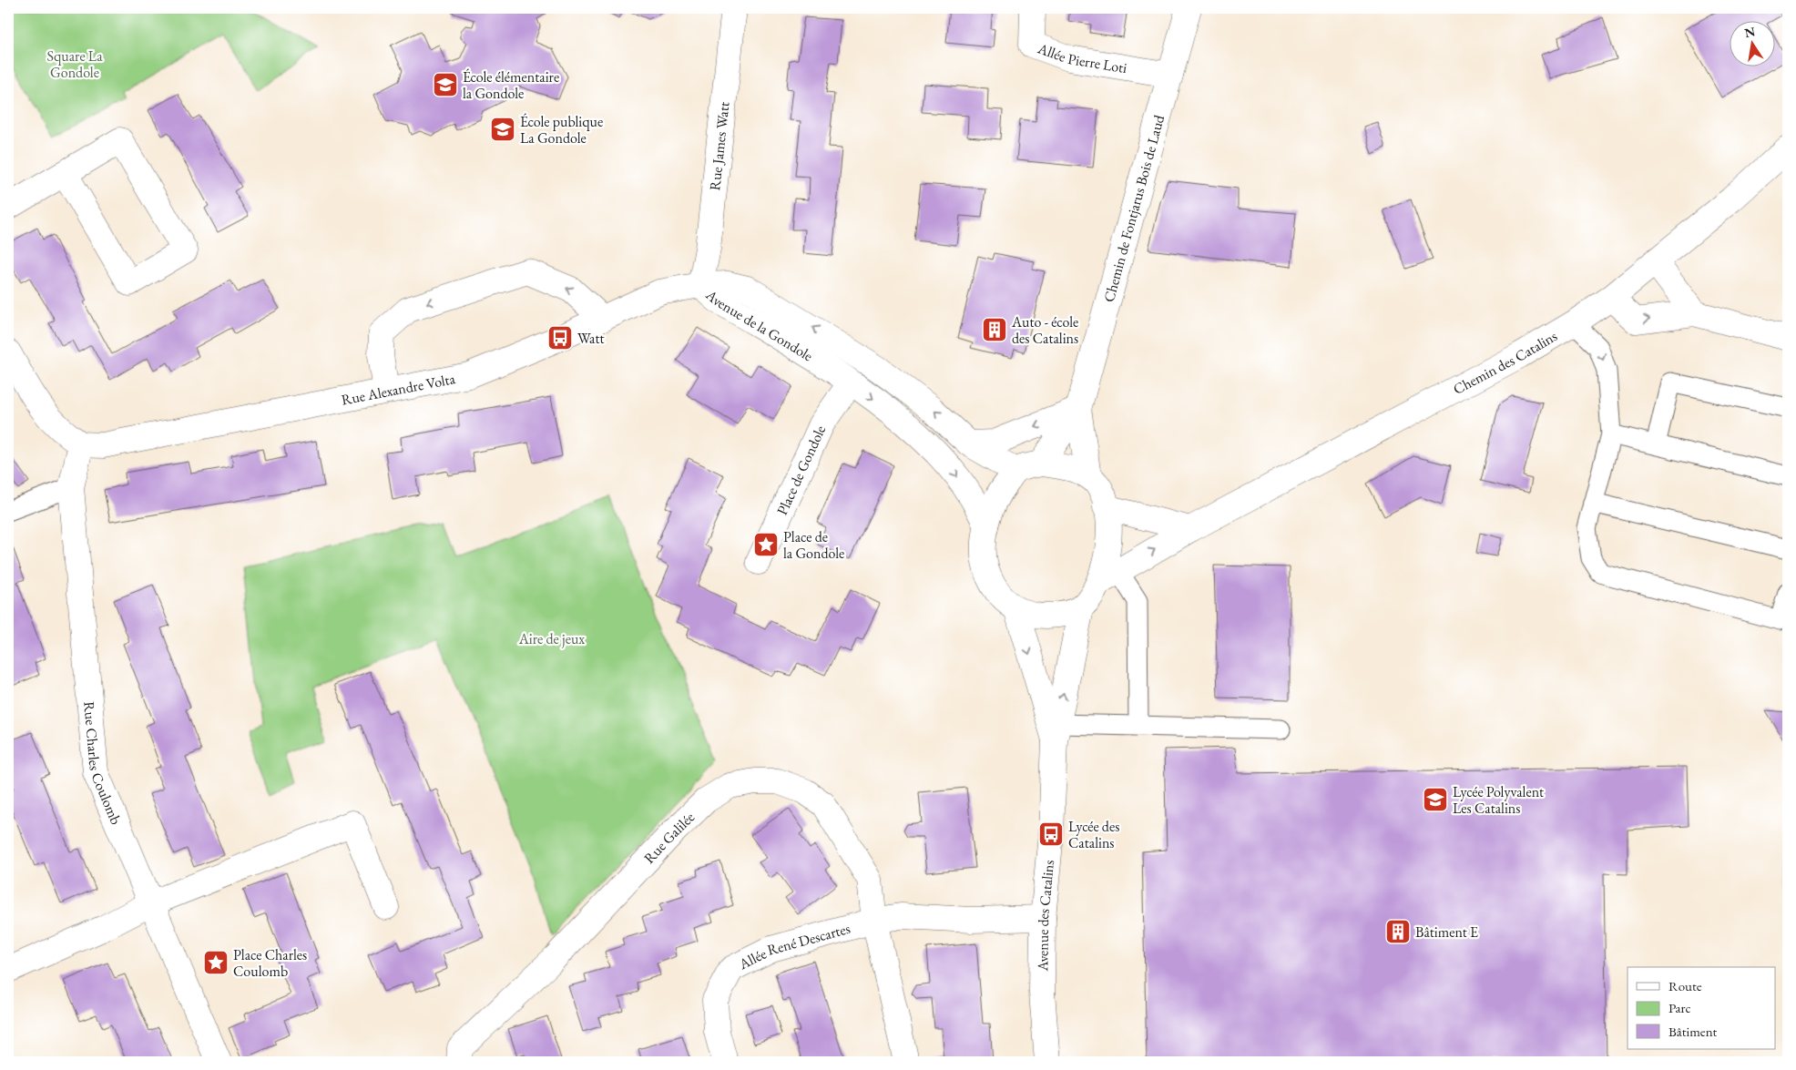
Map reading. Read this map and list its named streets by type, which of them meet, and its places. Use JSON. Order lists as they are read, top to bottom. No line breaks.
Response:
{"streets":{"street":["Allée Pierre Loti","Rue James Watt","Chemin de Fontjarus Bois de Laud","Avenue de la Gondole","Chemin des Catalins","Rue Alexandre Volta","Place de Gondole","Rue Charles Coulomb","Rue Galilée","Avenue des Catalins","Allée René Descartes"]},"crossings":[["Allée Pierre Loti","Chemin de Fontjarus Bois de Laud"],["Rue James Watt","Avenue de la Gondole"],["Rue James Watt","Rue Alexandre Volta"],["Avenue de la Gondole","Rue Alexandre Volta"],["Avenue de la Gondole","Place de Gondole"],["Avenue de la Gondole","Avenue des Catalins"],["Rue Alexandre Volta","Rue Charles Coulomb"],["Rue Galilée","Allée René Descartes"]],"parks":["Square La Gondole","Aire de jeux"],"places":{"school or university":["École élémentaire la Gondole","École publique La Gondole","Lycée Polyvalent Les Catalins"],"building":["Auto - école des Catalins","Bâtiment E"],"bus stop":["Watt","Lycée des Catalins"],"place":["Place de la Gondole","Place Charles Coulomb"]},"legend":["Route","Parc","Bâtiment"],"north":"top"}
